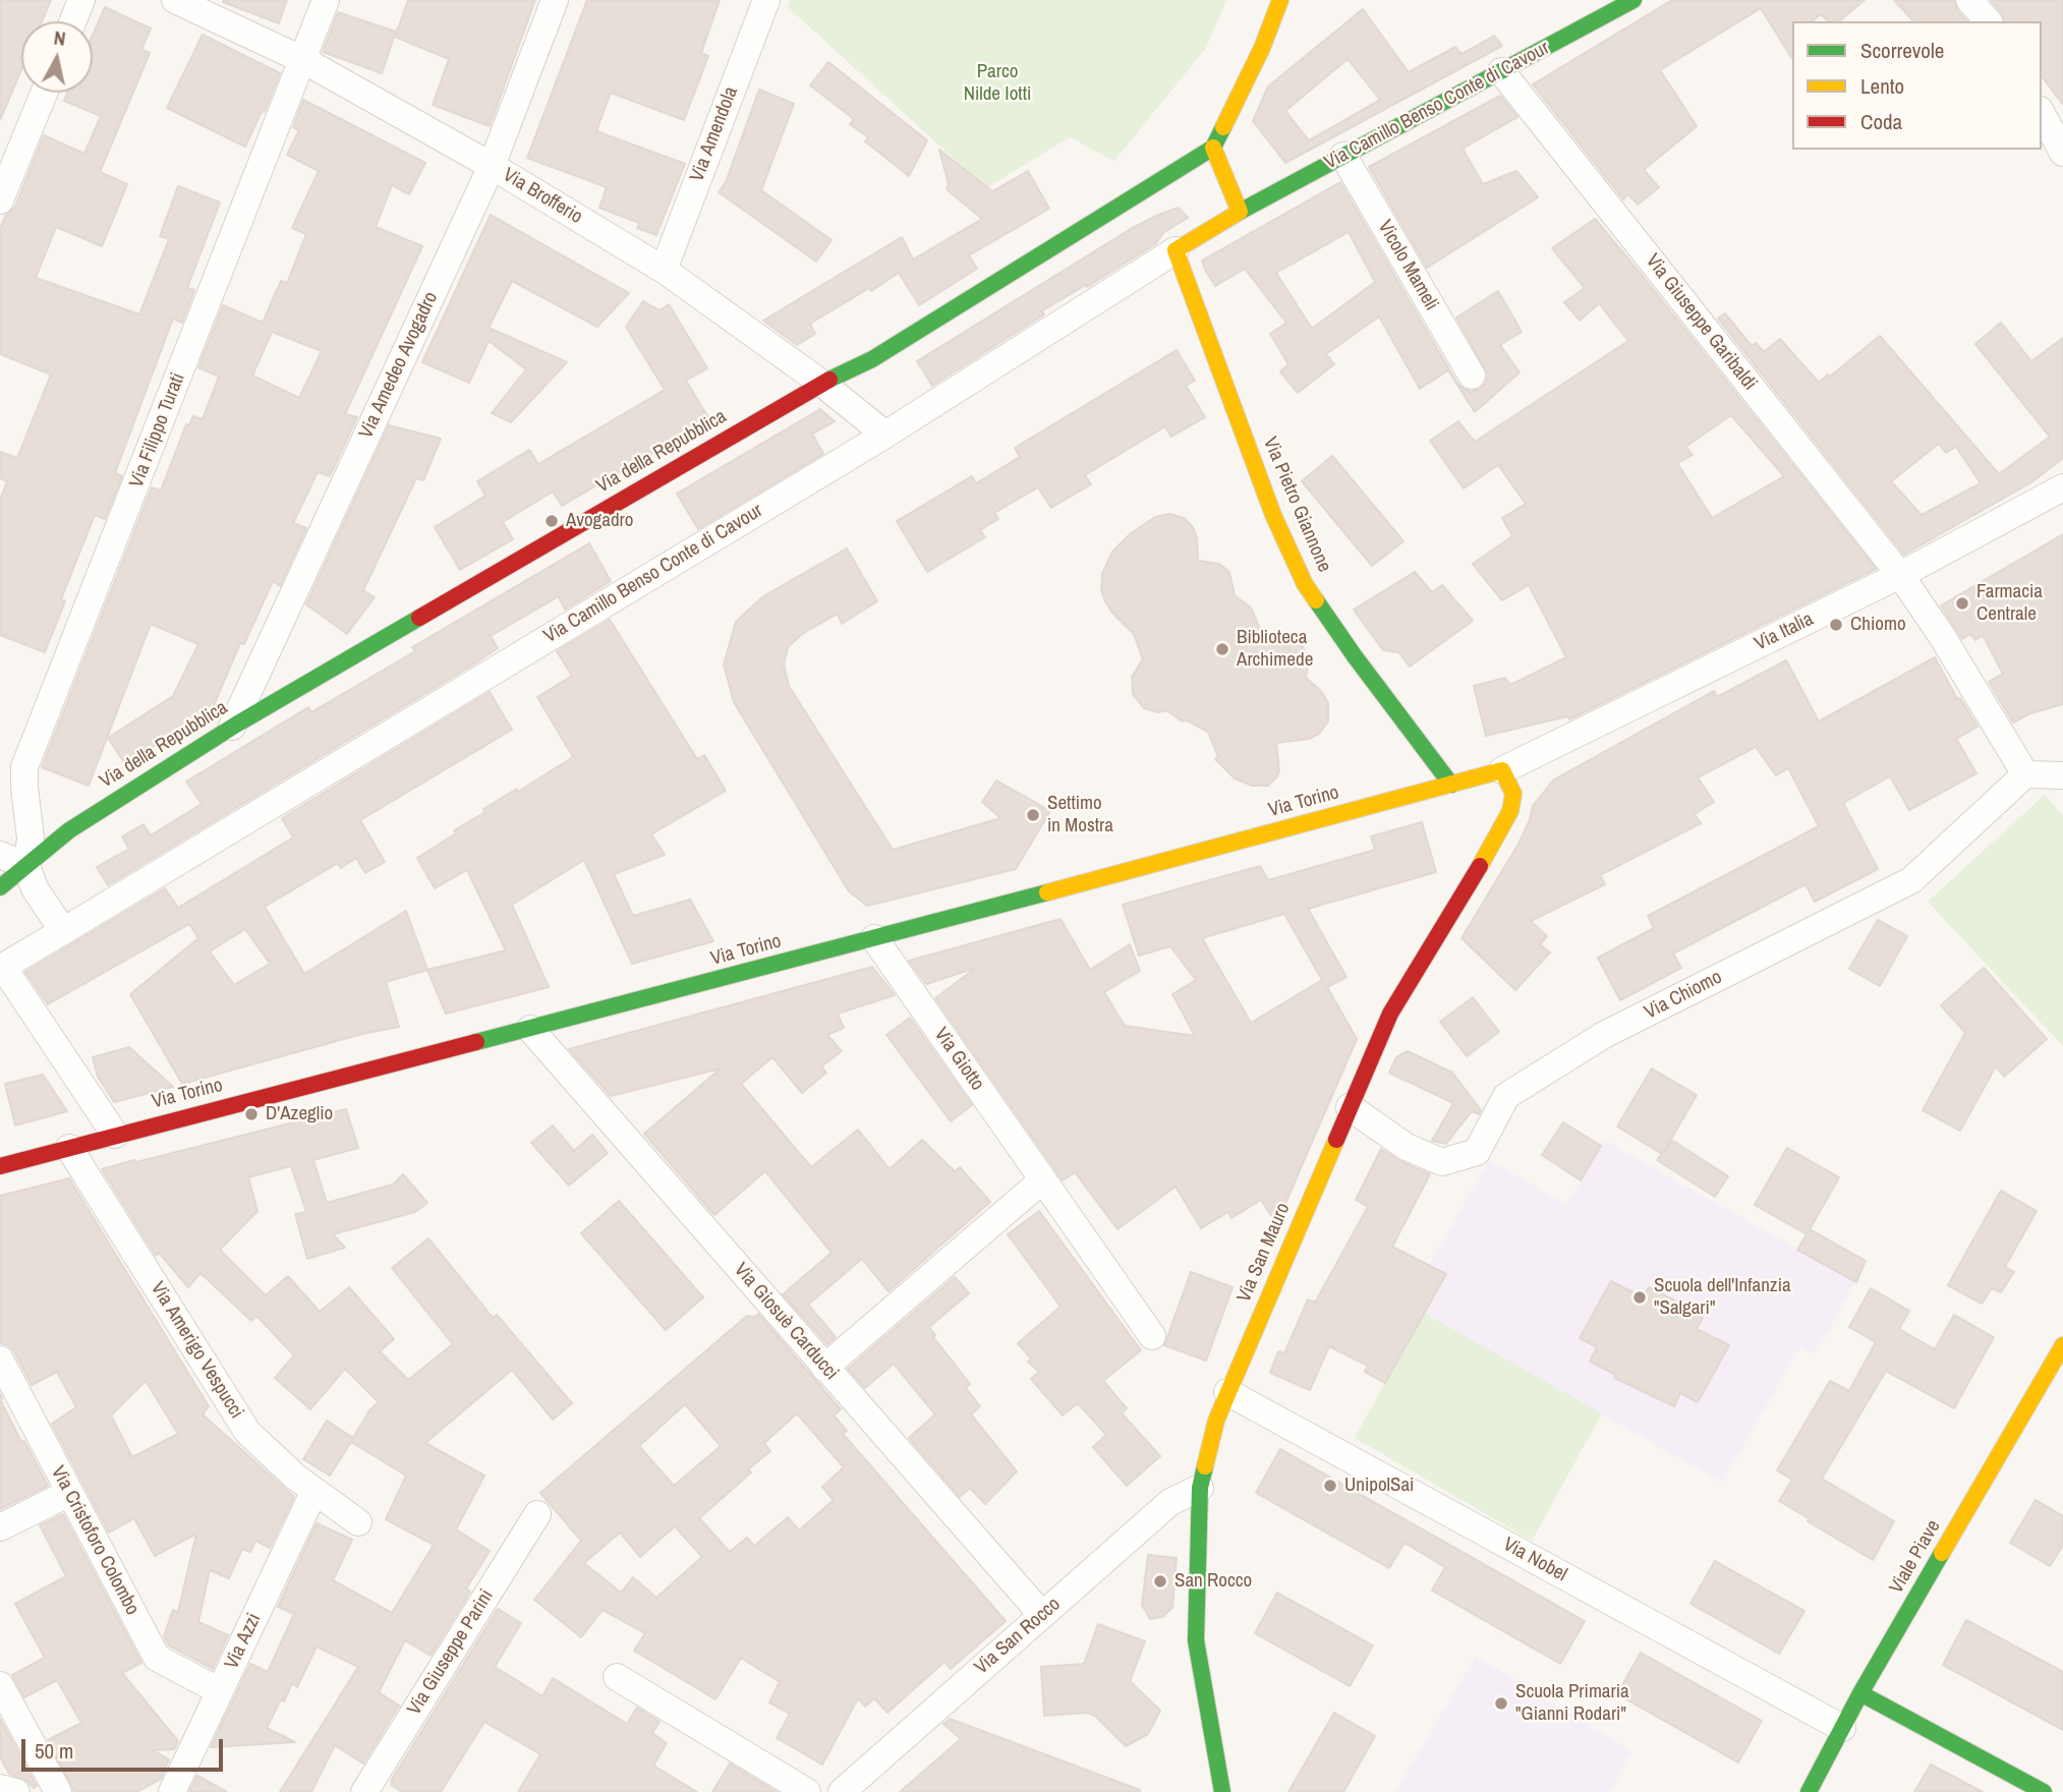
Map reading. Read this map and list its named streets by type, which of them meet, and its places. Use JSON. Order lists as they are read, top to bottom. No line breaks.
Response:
{"streets":{"street":["Via Camillo Benso Conte di Cavour","Via Amendola","Via Brofferio","Vicolo Mameli","Via Giuseppe Garibaldi","Via Amedeo Avogadro","Via Filippo Turati","Via della Repubblica","Via Pietro Giannone","Via Italia","Via Torino","Via Chiomo","Via Giotto","Via San Mauro","Via Giosuè Carducci","Via Amerigo Vespucci","Via Cristoforo Colombo","Viale Piave","Via Nobel","Via San Rocco","Via Azzi","Via Giuseppe Parini"]},"crossings":[["Via Camillo Benso Conte di Cavour","Via Brofferio"],["Via Camillo Benso Conte di Cavour","Vicolo Mameli"],["Via Camillo Benso Conte di Cavour","Via Giuseppe Garibaldi"],["Via Camillo Benso Conte di Cavour","Via Pietro Giannone"],["Via Camillo Benso Conte di Cavour","Via Torino"],["Via Amendola","Via Brofferio"],["Via Brofferio","Via Amedeo Avogadro"],["Via Brofferio","Via Filippo Turati"],["Via Brofferio","Via della Repubblica"],["Via Giuseppe Garibaldi","Via Italia"],["Via Amedeo Avogadro","Via della Repubblica"],["Via Filippo Turati","Via della Repubblica"],["Via Pietro Giannone","Via Torino"],["Via Italia","Via Torino"],["Via Italia","Via San Mauro"],["Via Torino","Via Giotto"],["Via Torino","Via San Mauro"],["Via Torino","Via Giosuè Carducci"],["Via Torino","Via Amerigo Vespucci"],["Via Chiomo","Via San Mauro"],["Via San Mauro","Via Nobel"],["Via San Mauro","Via San Rocco"],["Via Giosuè Carducci","Via San Rocco"],["Via Amerigo Vespucci","Via Azzi"],["Via Cristoforo Colombo","Via Azzi"],["Viale Piave","Via Nobel"]],"parks":["Parco Nilde Iotti"],"places":["Avogadro","Farmacia Centrale","Chiomo","Biblioteca Archimede","Settimo in Mostra","D'Azeglio","Scuola dell'Infanzia \"Salgari\"","UnipolSai","San Rocco","Scuola Primaria \"Gianni Rodari\""],"legend":["Scorrevole","Lento","Coda"],"scale_bar":"50 m","north":"top"}
